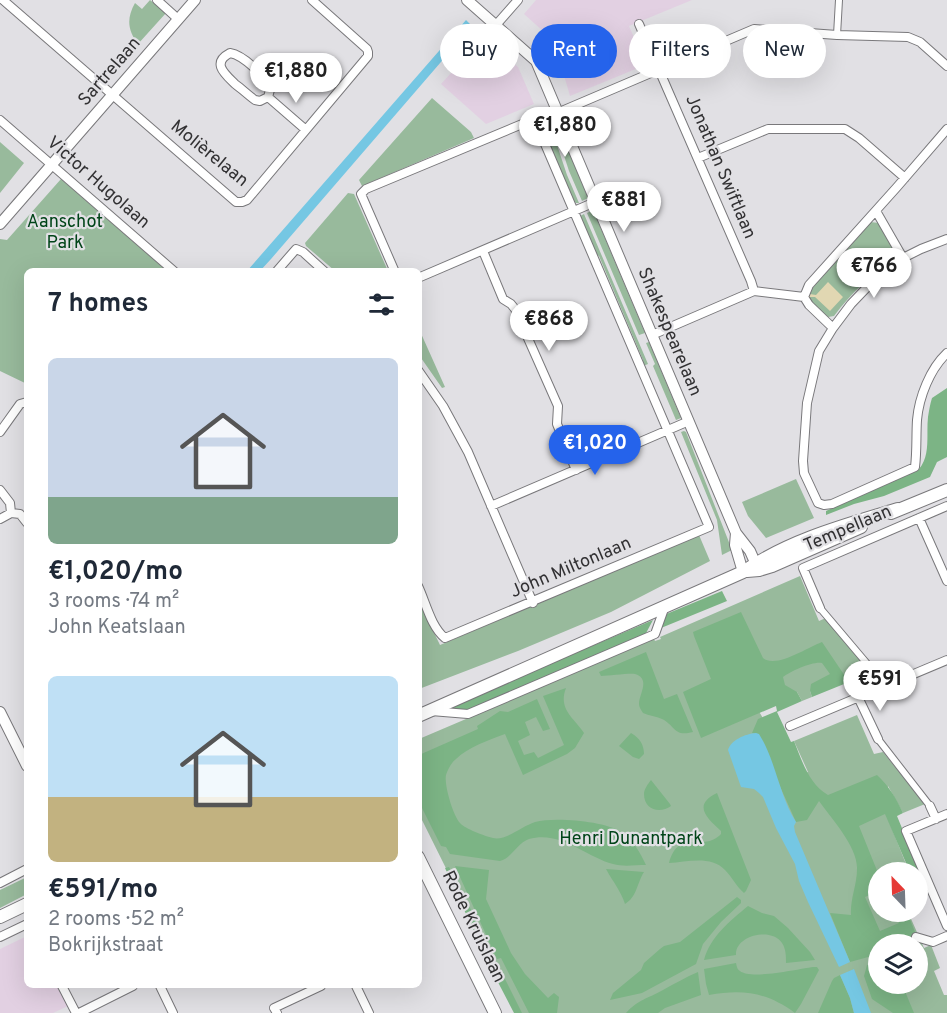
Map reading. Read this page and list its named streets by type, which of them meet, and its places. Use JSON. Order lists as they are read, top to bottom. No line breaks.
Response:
{"streets":{"main road":["Tempellaan","Rode Kruislaan"],"street":["Sartrelaan","Molièrelaan","Jonathan Swiftlaan","Victor Hugolaan","Shakespearelaan","John Miltonlaan"]},"crossings":[["Sartrelaan","Molièrelaan"],["Sartrelaan","Victor Hugolaan"],["Shakespearelaan","Tempellaan"]],"parks":["Aanschot Park","Henri Dunantpark"],"north":"top left","page":{"chip":["Buy","Rent","Filters","New"],"price":["€1,880","€1,880","€881","€766","€868","€1,020","€591"],"heading":"7 homes","list":[{"name":"€1,020/mo","note":"3 rooms · 74 m² · John Keatslaan"},{"name":"€591/mo","note":"2 rooms · 52 m² · Bokrijkstraat"}]}}
